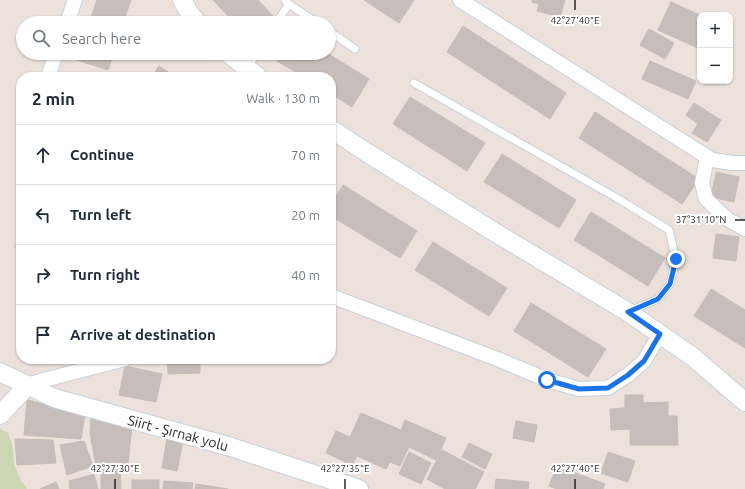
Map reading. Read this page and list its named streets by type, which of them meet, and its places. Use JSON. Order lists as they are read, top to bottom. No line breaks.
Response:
{"streets":{"street":["Siirt - Şırnak yolu"]},"page":{"map_buttons":["+","−"],"search":"Search here","heading":["2 min","Walk · 130 m"],"list":[["Continue","70 m"],["Turn left","20 m"],["Turn right","40 m"],"Arrive at destination"]},"coordinates":["42°27'40\"E","37°31'10\"N","42°27'30\"E","42°27'35\"E"]}
